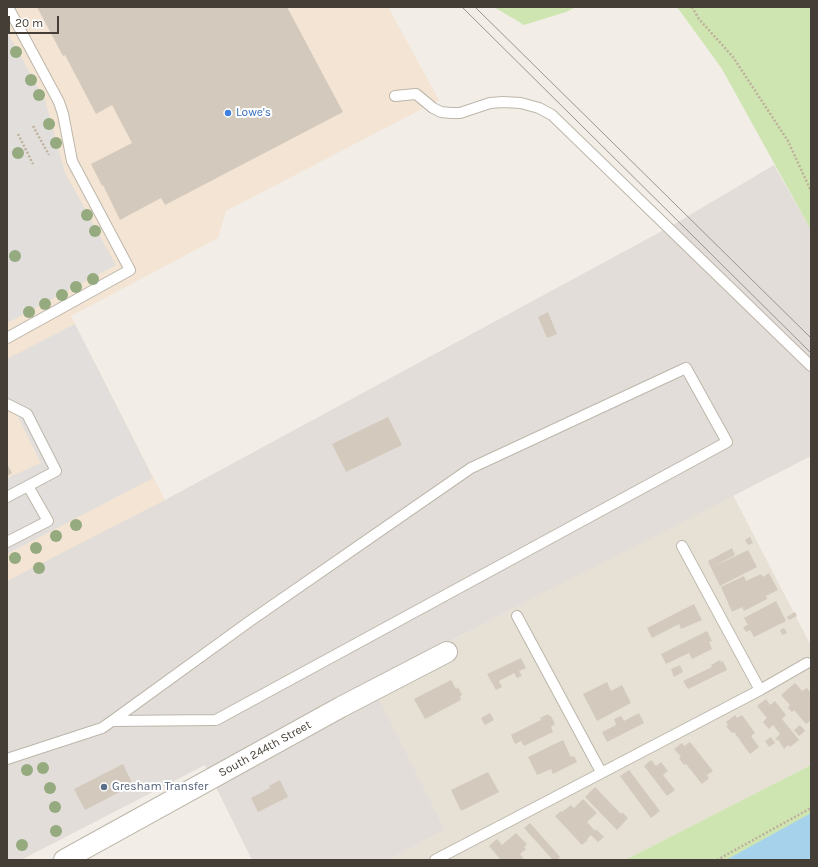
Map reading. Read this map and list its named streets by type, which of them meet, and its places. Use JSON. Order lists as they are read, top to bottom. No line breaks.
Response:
{"streets":{"street":["South 244th Street"]},"places":["Lowe's","Gresham Transfer"],"scale_bar":"20 m"}
